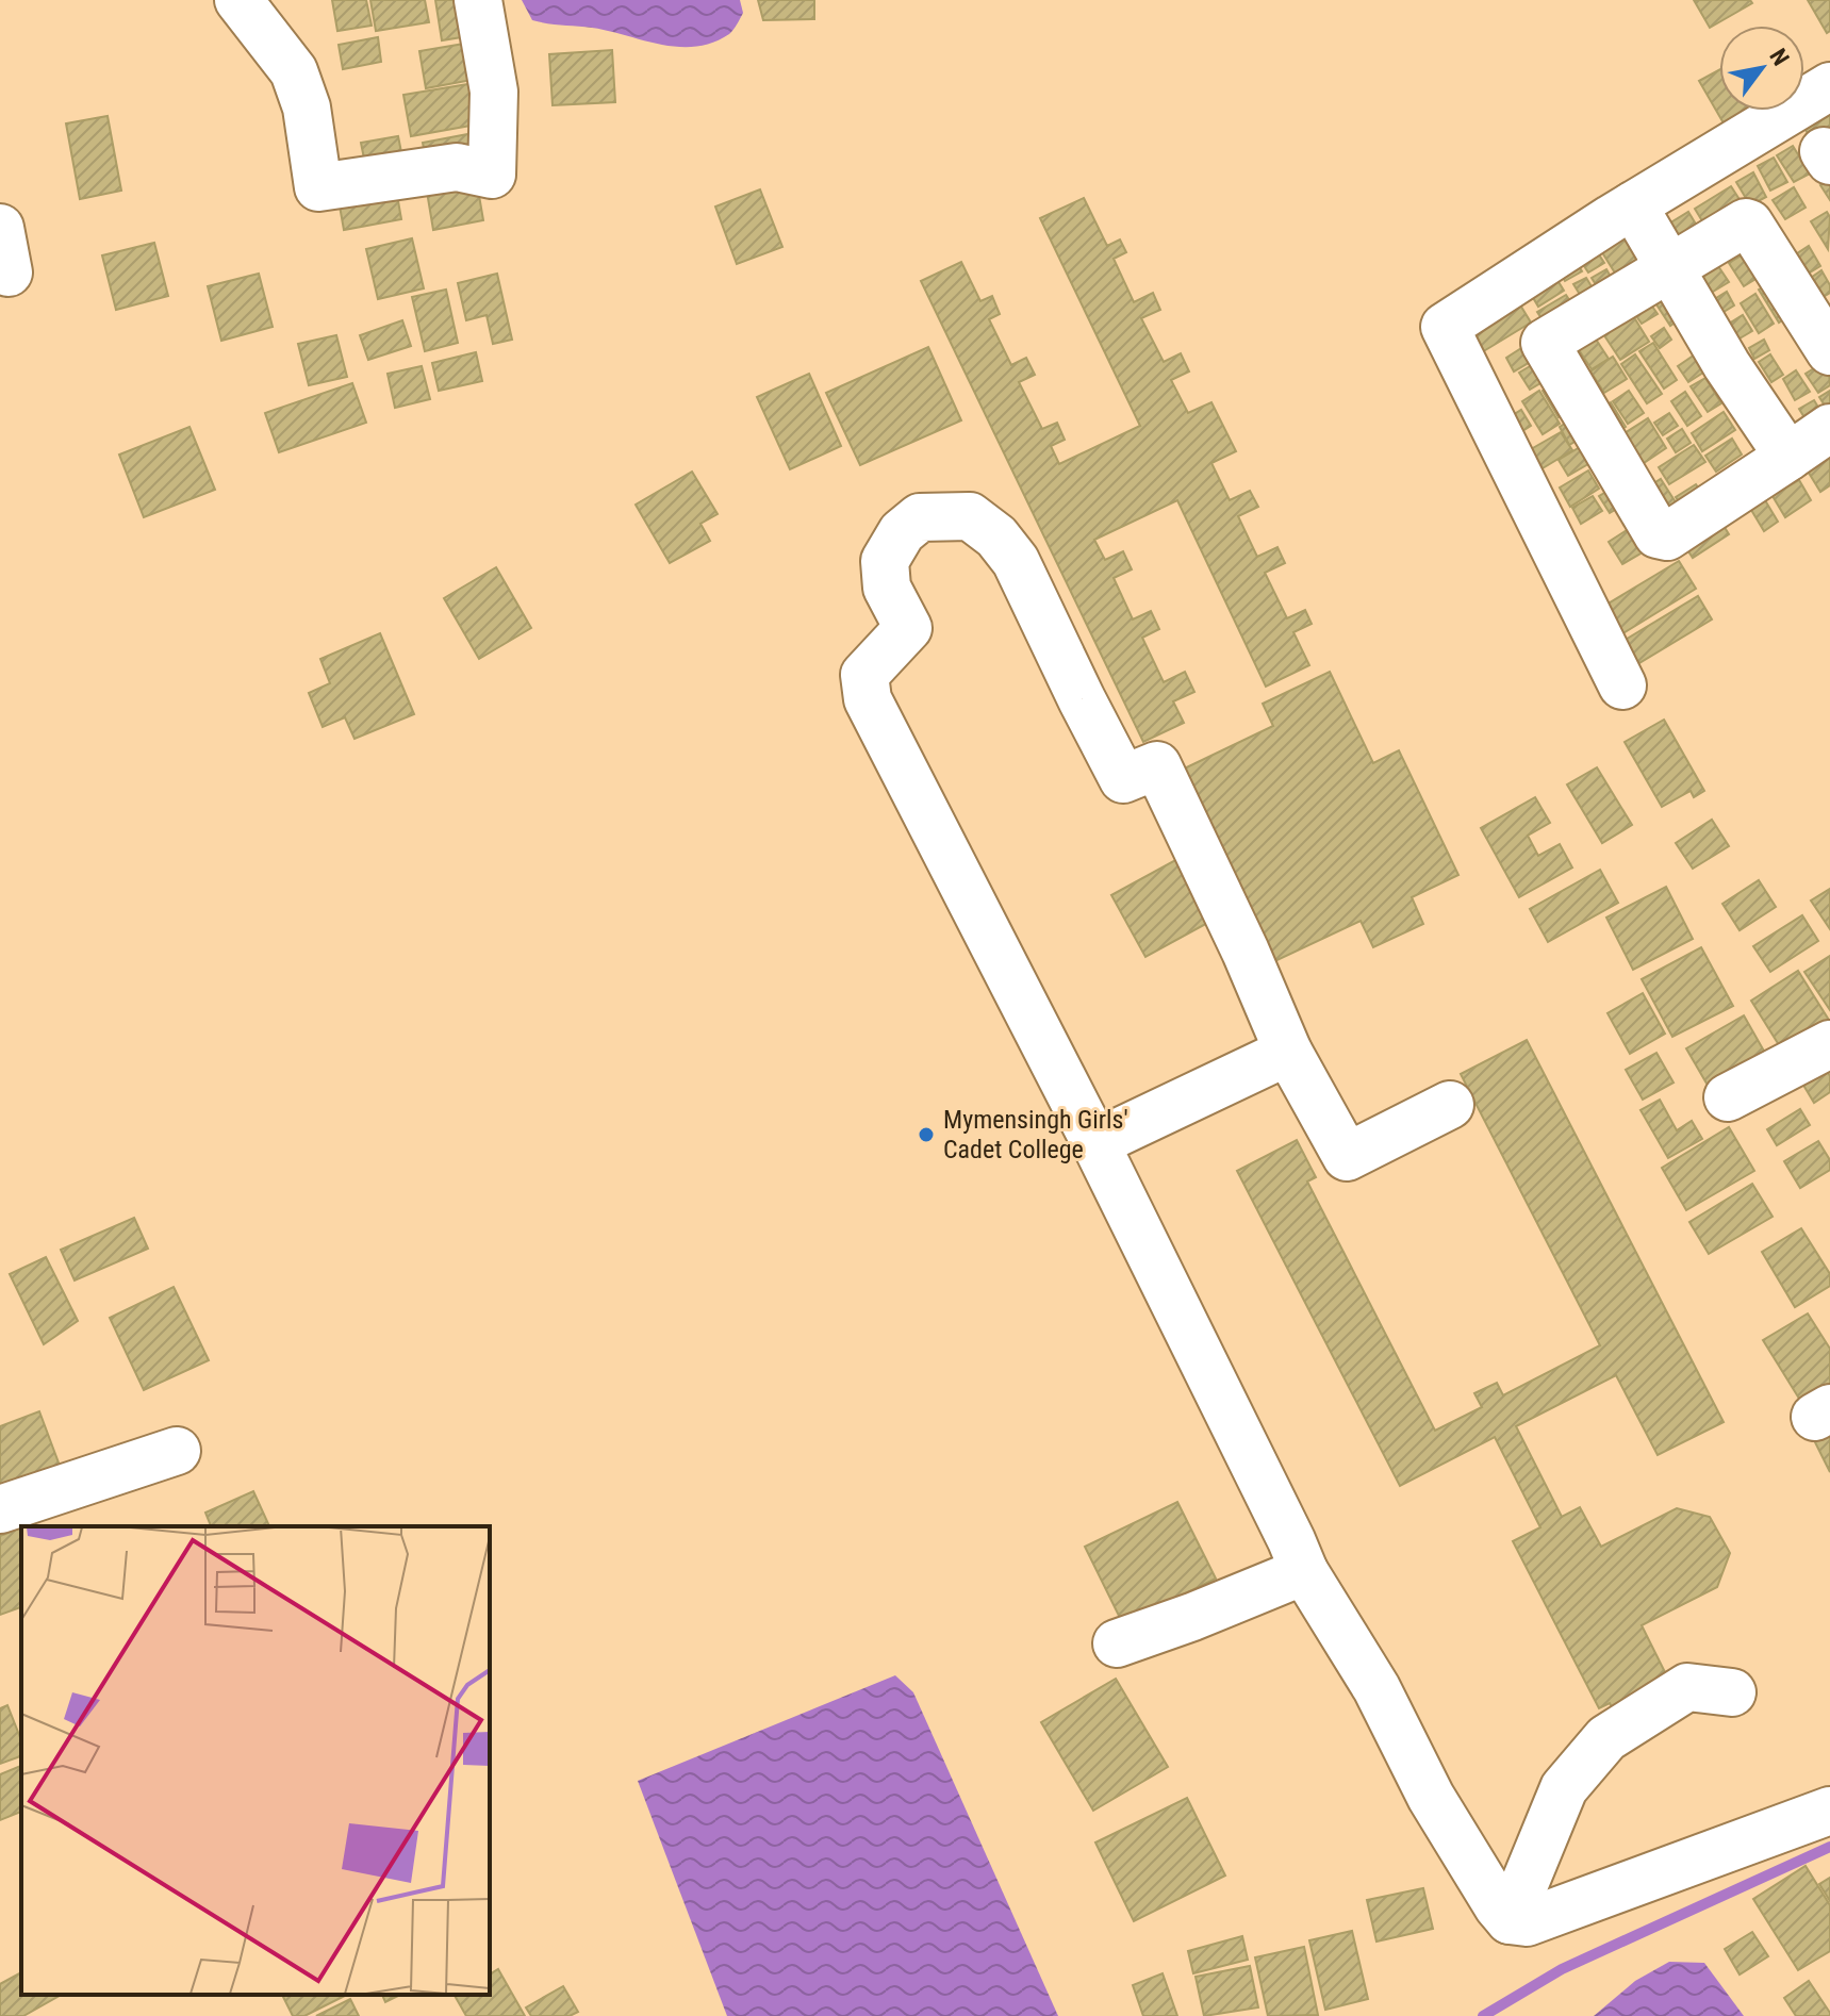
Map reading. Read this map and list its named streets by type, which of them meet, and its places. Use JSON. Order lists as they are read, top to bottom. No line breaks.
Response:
{"places":["Mymensingh Girls' Cadet College"],"north":"top right"}
